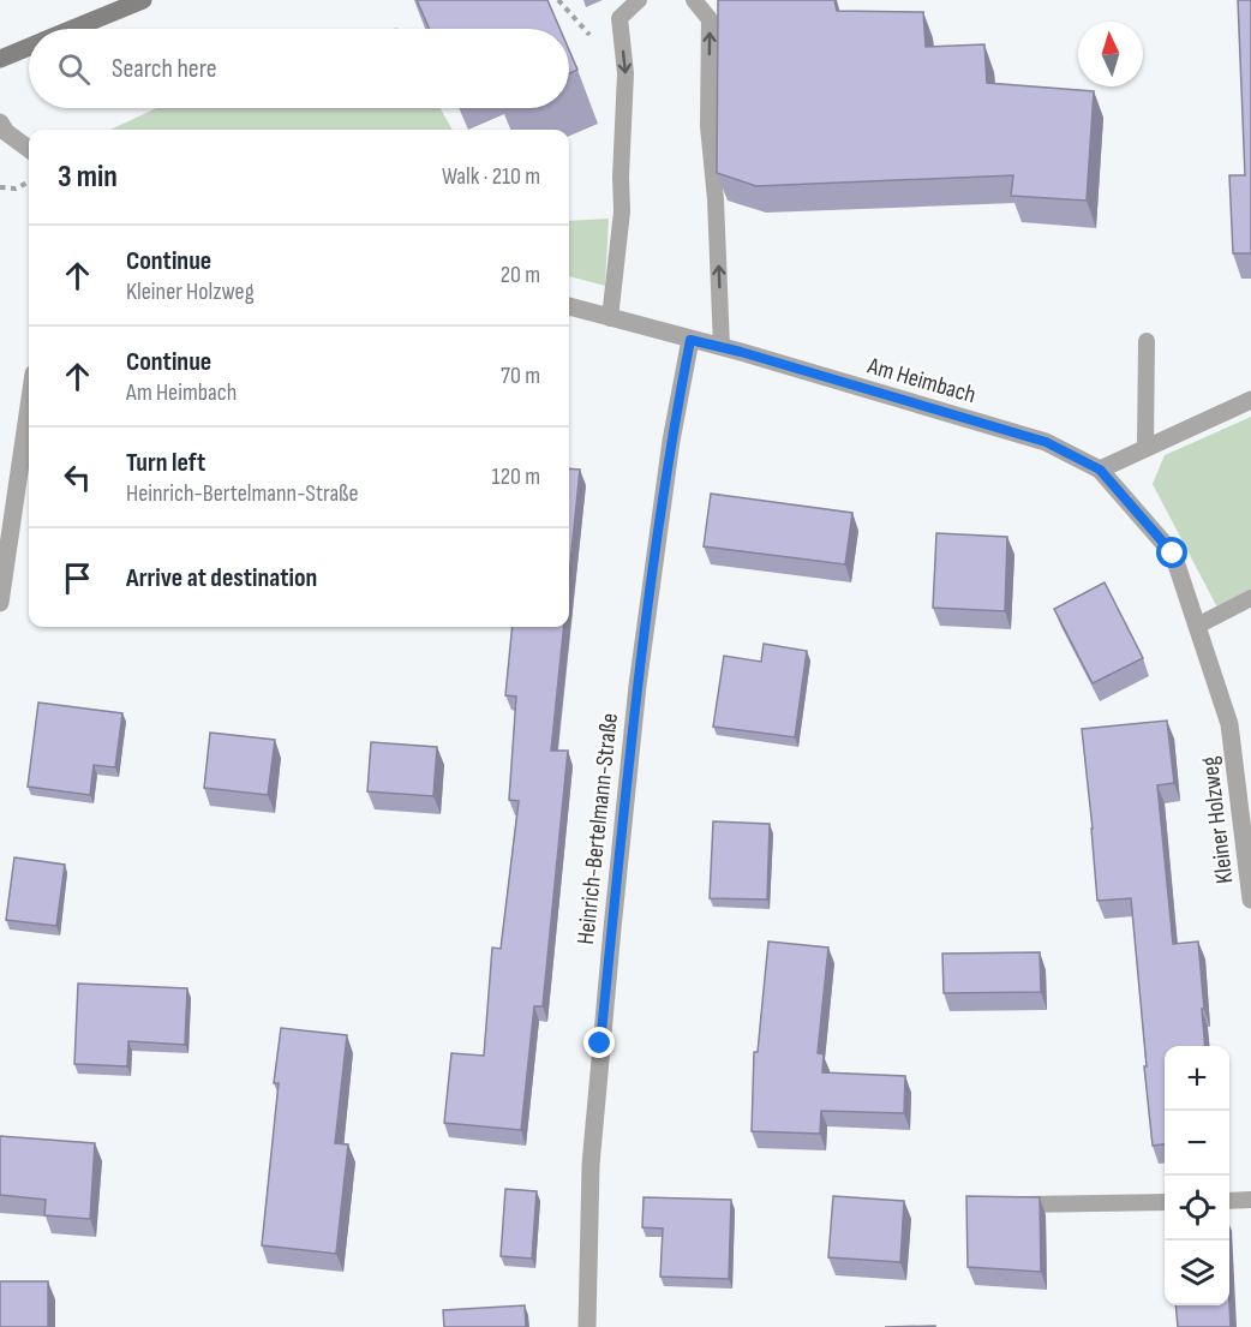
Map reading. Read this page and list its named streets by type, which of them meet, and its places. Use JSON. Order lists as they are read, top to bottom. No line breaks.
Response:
{"streets":{"street":["Am Heimbach","Kleiner Holzweg","Heinrich-Bertelmann-Straße"]},"crossings":[["Am Heimbach","Kleiner Holzweg"],["Am Heimbach","Heinrich-Bertelmann-Straße"]],"north":"top","page":{"search":"Search here","heading":["3 min","Walk · 210 m"],"list":[["Continue","Kleiner Holzweg","20 m"],["Continue","Am Heimbach","70 m"],["Turn left","Heinrich-Bertelmann-Straße","120 m"],"Arrive at destination"],"map_buttons":["+","−"]}}
